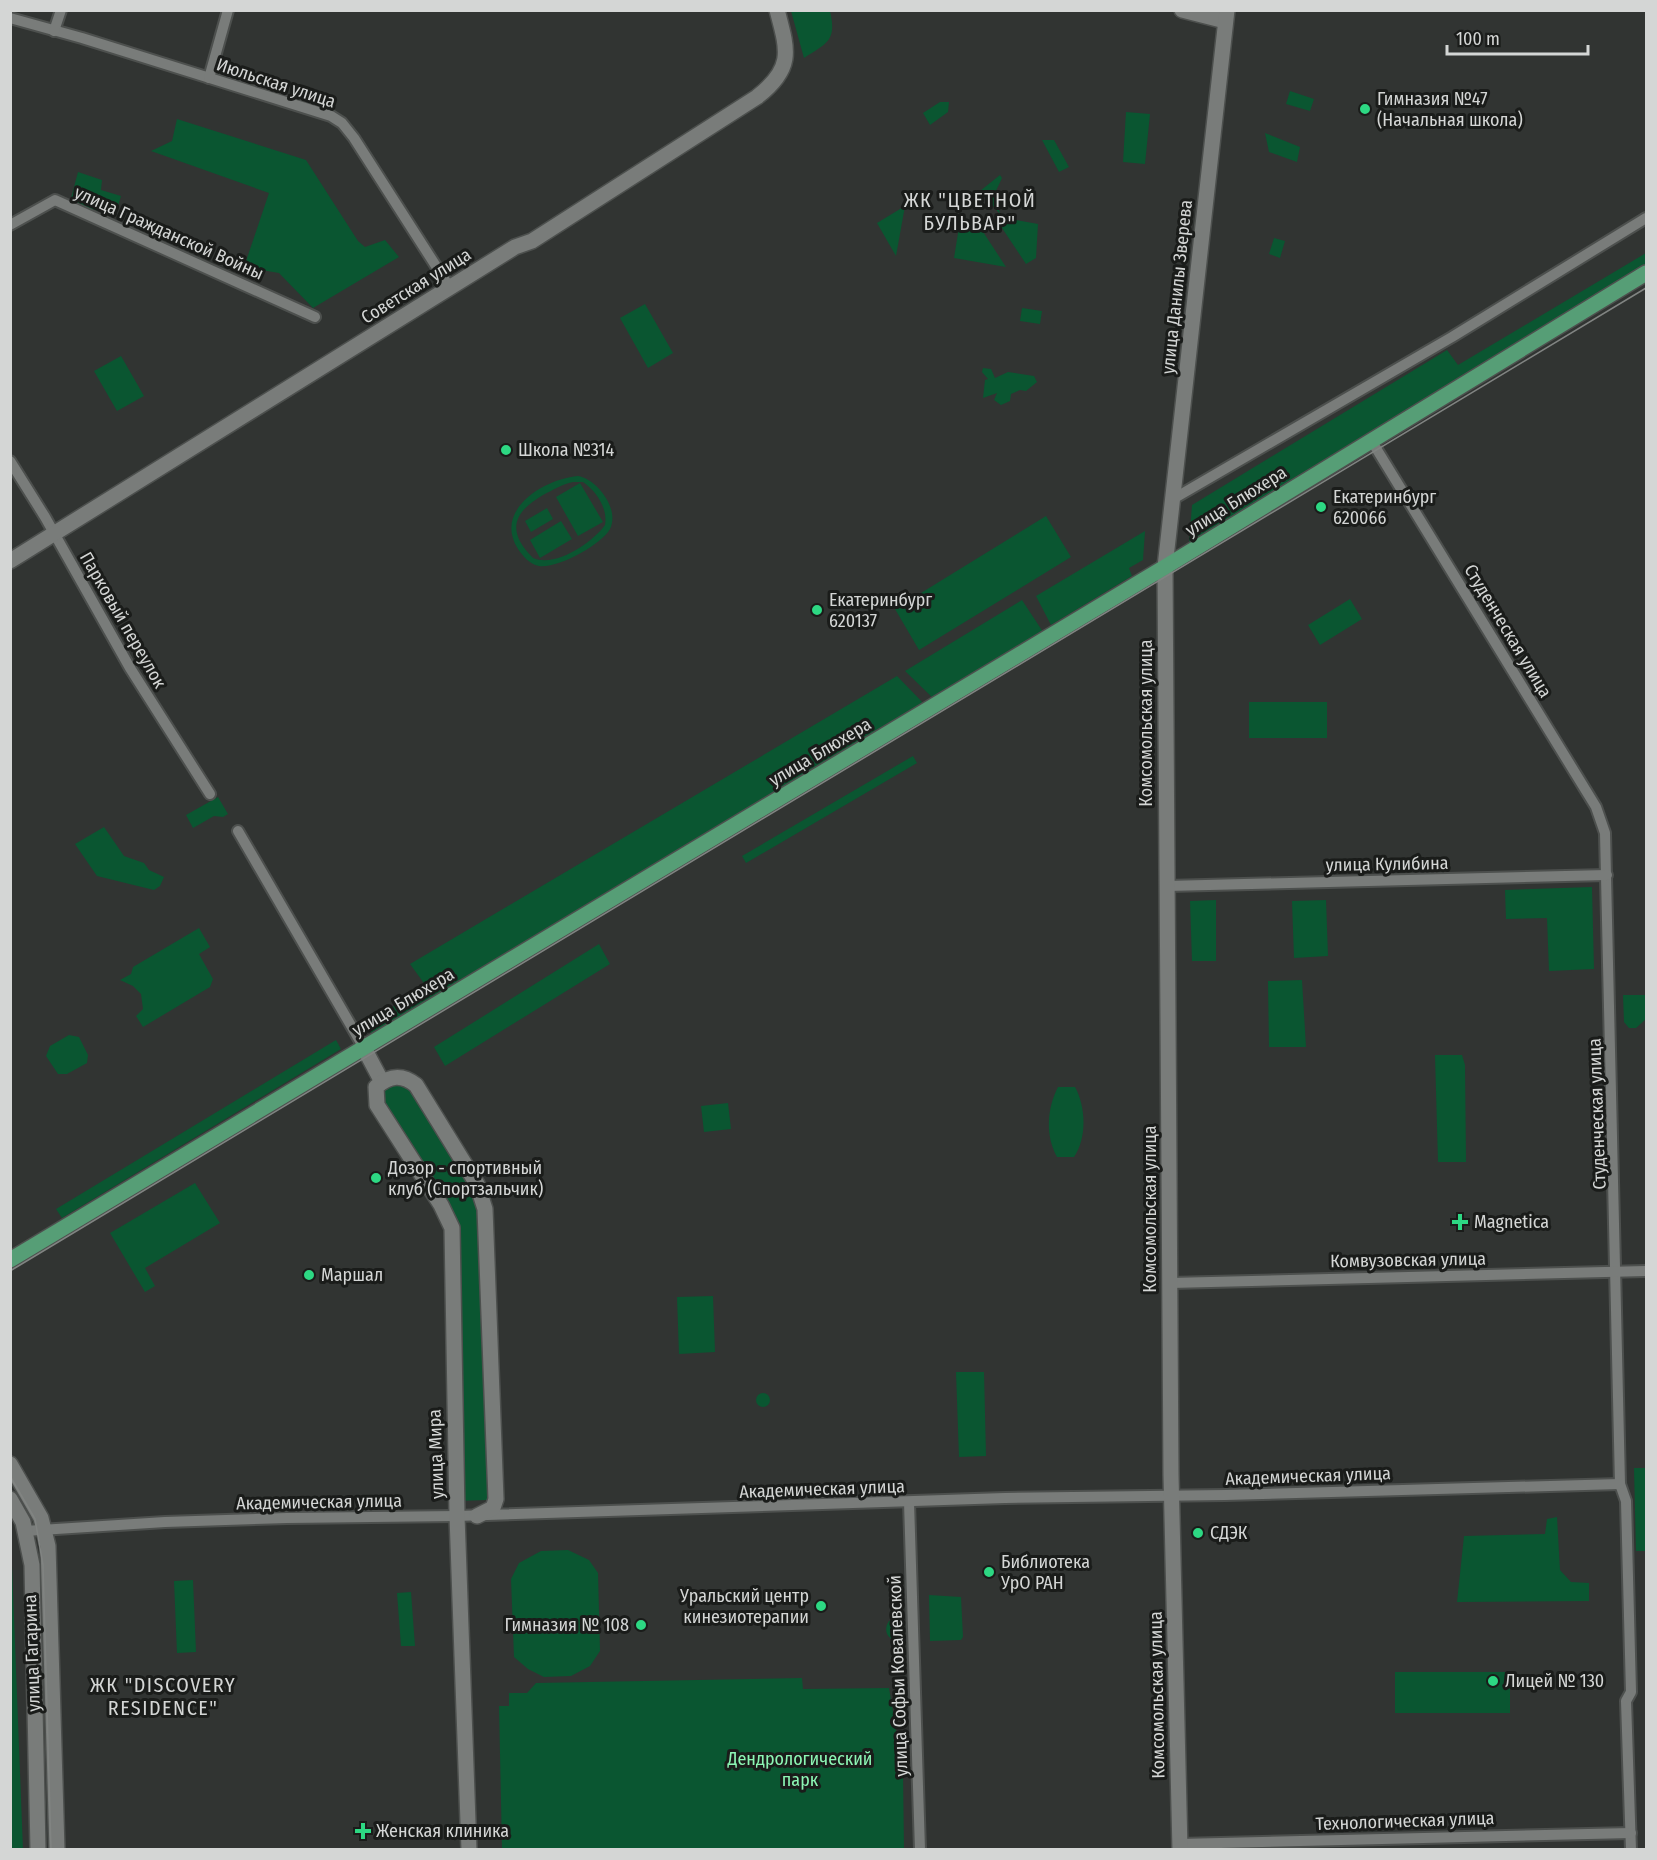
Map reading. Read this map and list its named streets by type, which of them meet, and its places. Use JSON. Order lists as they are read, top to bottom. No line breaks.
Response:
{"streets":{"main road":["Советская улица","улица Данилы Зверева","улица Блюхера","Комсомольская улица","улица Мира","улица Гагарина"],"street":["Июльская улица","улица Гражданской Войны","Парковый переулок","Студенческая улица","улица Кулибина","Комвузовская улица","Академическая улица","улица Софьи Ковалевской","Технологическая улица"]},"crossings":[["Июльская улица","Советская улица"],["Советская улица","Парковый переулок"],["улица Данилы Зверева","улица Блюхера"],["улица Данилы Зверева","Комсомольская улица"],["улица Блюхера","Студенческая улица"],["улица Блюхера","Комсомольская улица"],["Студенческая улица","улица Кулибина"],["Студенческая улица","Комвузовская улица"],["Студенческая улица","Академическая улица"],["Студенческая улица","Технологическая улица"],["Комсомольская улица","улица Кулибина"],["Комсомольская улица","Комвузовская улица"],["Комсомольская улица","Академическая улица"],["Комсомольская улица","Технологическая улица"],["улица Мира","Академическая улица"],["Академическая улица","улица Гагарина"],["Академическая улица","улица Софьи Ковалевской"]],"districts":["ЖК \"ЦВЕТНОЙ БУЛЬВАР\"","ЖК \"DISCOVERY RESIDENCE\""],"parks":["Дендрологический парк"],"places":{"other":["Гимназия №47 (Начальная школа)","Школа №314","Екатеринбург 620066","Екатеринбург 620137","Дозор - спортивный клуб (Спортзальчик)","Маршал","СДЭК","Библиотека УрО РАН","Уральский центр кинезиотерапии","Гимназия № 108","Лицей № 130"],"health":["Magnetica","Женская клиника"]},"scale_bar":"100 m"}
